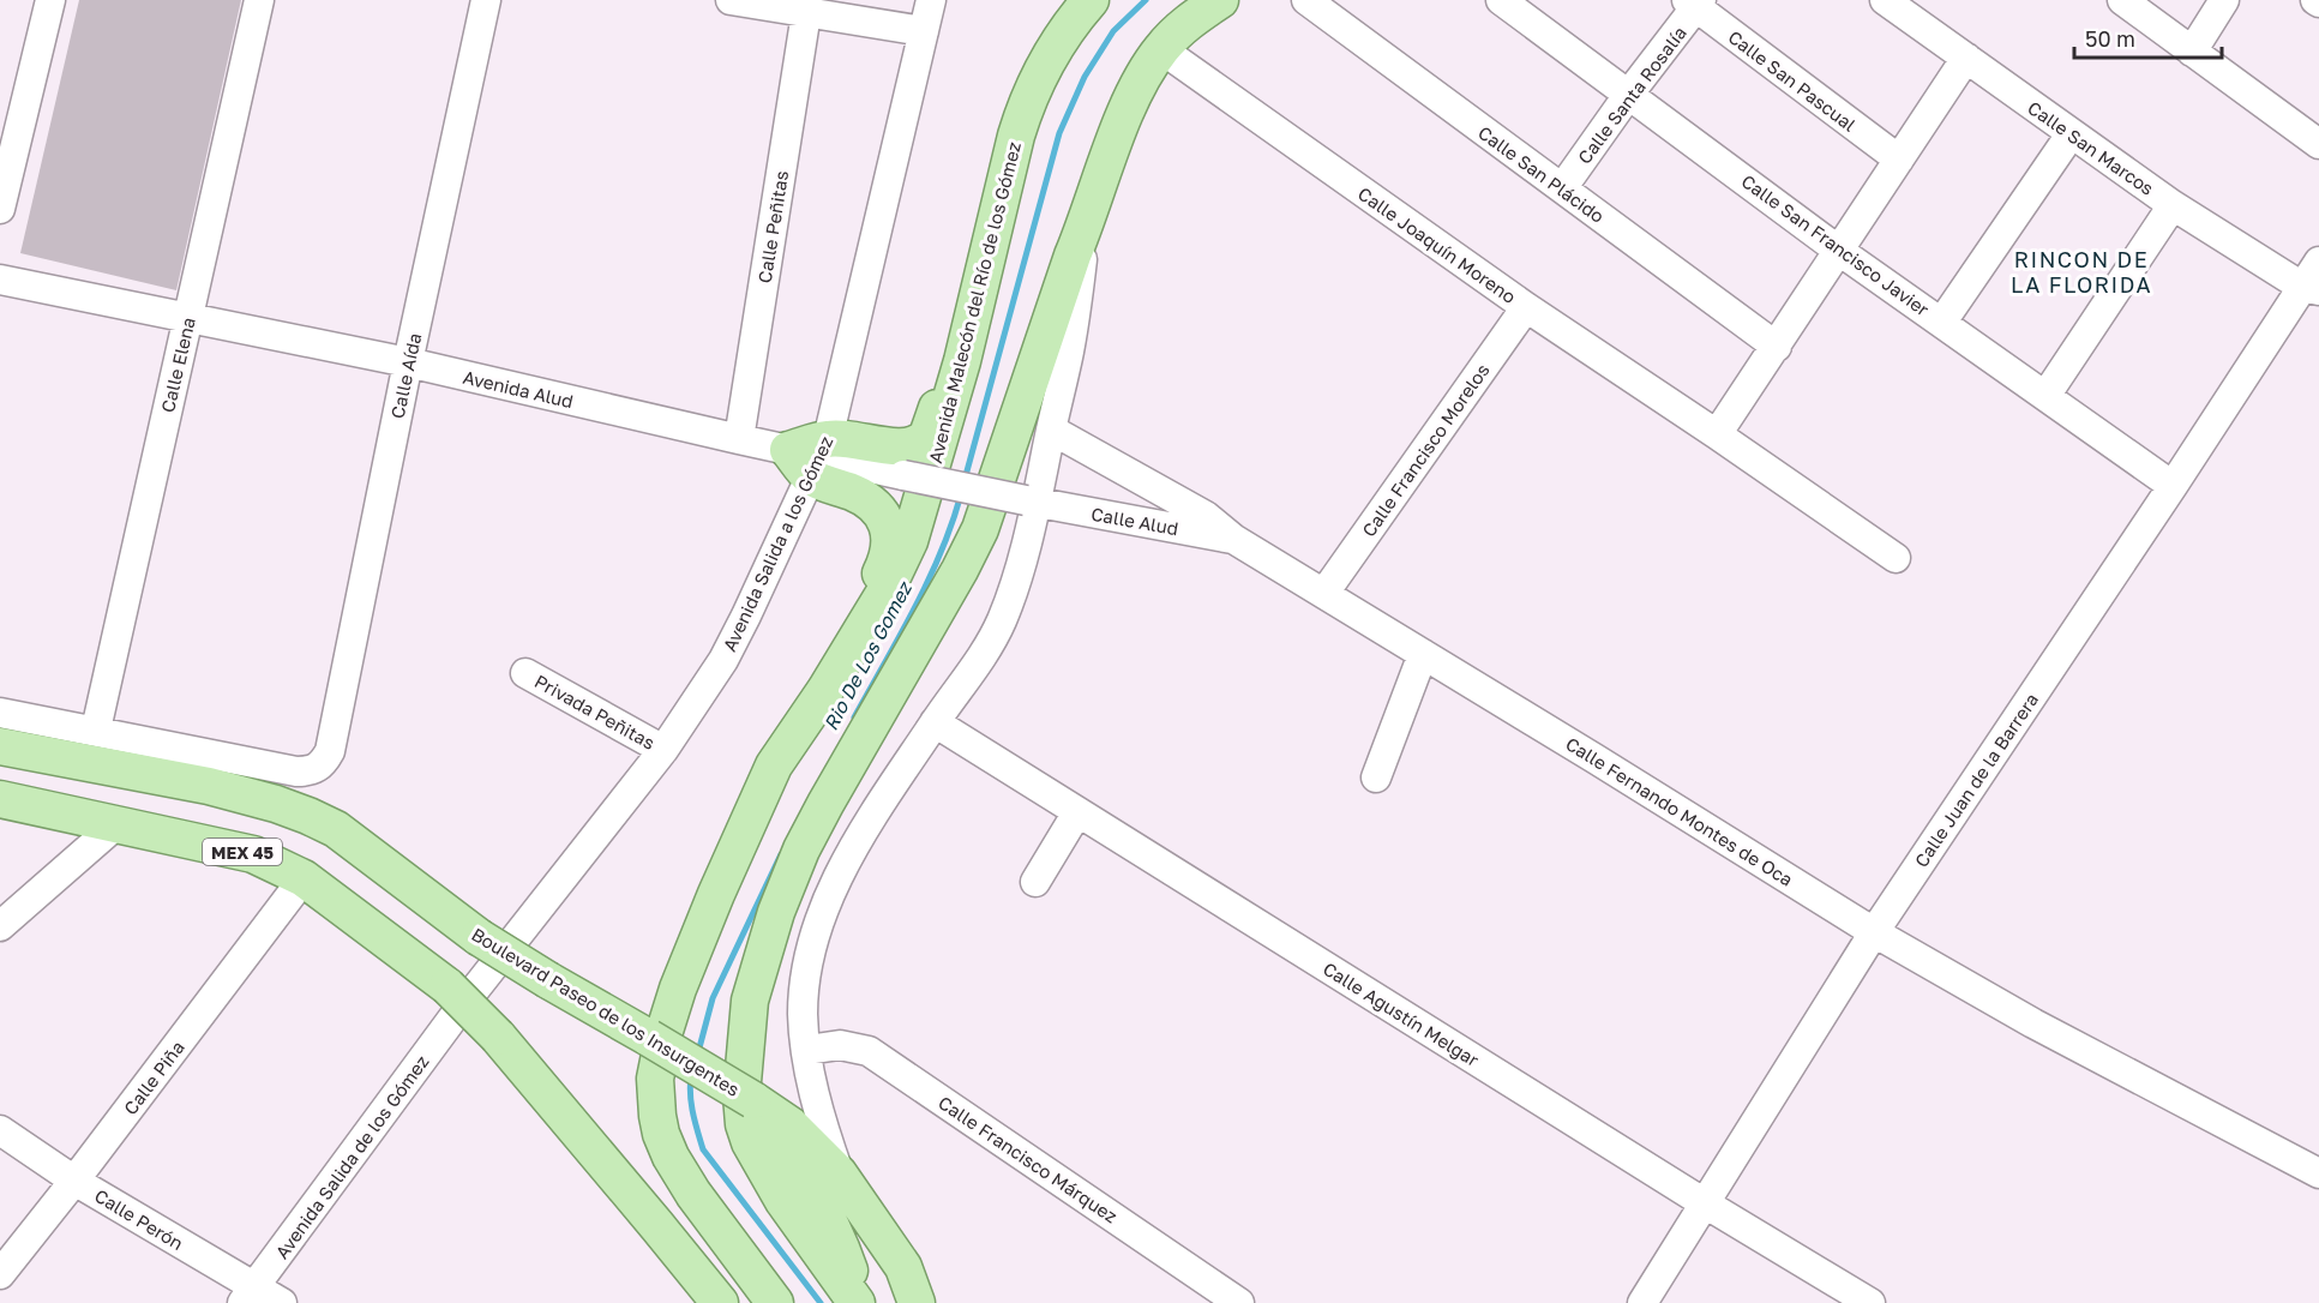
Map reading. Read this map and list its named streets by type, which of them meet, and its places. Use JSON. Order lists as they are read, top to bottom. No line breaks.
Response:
{"streets":{"main road":["Avenida Malecón del Río de los Gómez","MEX 45","Boulevard Paseo de los Insurgentes"],"street":["Calle San Pascual","Calle Santa Rosalía","Calle San Marcos","Calle San Plácido","Calle Peñitas","Calle Joaquín Moreno","Calle San Francisco Javier","Calle Elena","Calle Aída","Avenida Alud","Calle Francisco Morelos","Calle Alud","Avenida Salida a los Gómez","Privada Peñitas","Calle Juan de la Barrera","Calle Fernando Montes de Oca","Calle Agustín Melgar","Calle Piña","Avenida Salida de los Gómez","Calle Francisco Márquez","Calle Perón"]},"crossings":[["Calle San Pascual","Calle Santa Rosalía"],["Calle Santa Rosalía","Calle San Plácido"],["Calle Santa Rosalía","Calle San Francisco Javier"],["Calle San Marcos","Calle Juan de la Barrera"],["Calle Peñitas","Avenida Alud"],["Calle Joaquín Moreno","Calle Francisco Morelos"],["Calle San Francisco Javier","Calle Juan de la Barrera"],["Calle Elena","Calle Aída"],["Calle Elena","Avenida Alud"],["Calle Aída","Avenida Alud"],["Avenida Alud","Calle Alud"],["Avenida Alud","Avenida Salida a los Gómez"],["Calle Francisco Morelos","Calle Fernando Montes de Oca"],["Calle Alud","Calle Fernando Montes de Oca"],["Avenida Salida a los Gómez","Privada Peñitas"],["Avenida Salida a los Gómez","MEX 45"],["Avenida Salida a los Gómez","Avenida Salida de los Gómez"],["Calle Juan de la Barrera","Calle Fernando Montes de Oca"],["Calle Juan de la Barrera","Calle Agustín Melgar"],["MEX 45","Calle Piña"],["MEX 45","Avenida Salida de los Gómez"],["Calle Piña","Calle Perón"],["Avenida Salida de los Gómez","Calle Perón"]],"districts":["RINCON DE LA FLORIDA"],"water":["Rio De Los Gomez"],"scale_bar":"50 m"}
